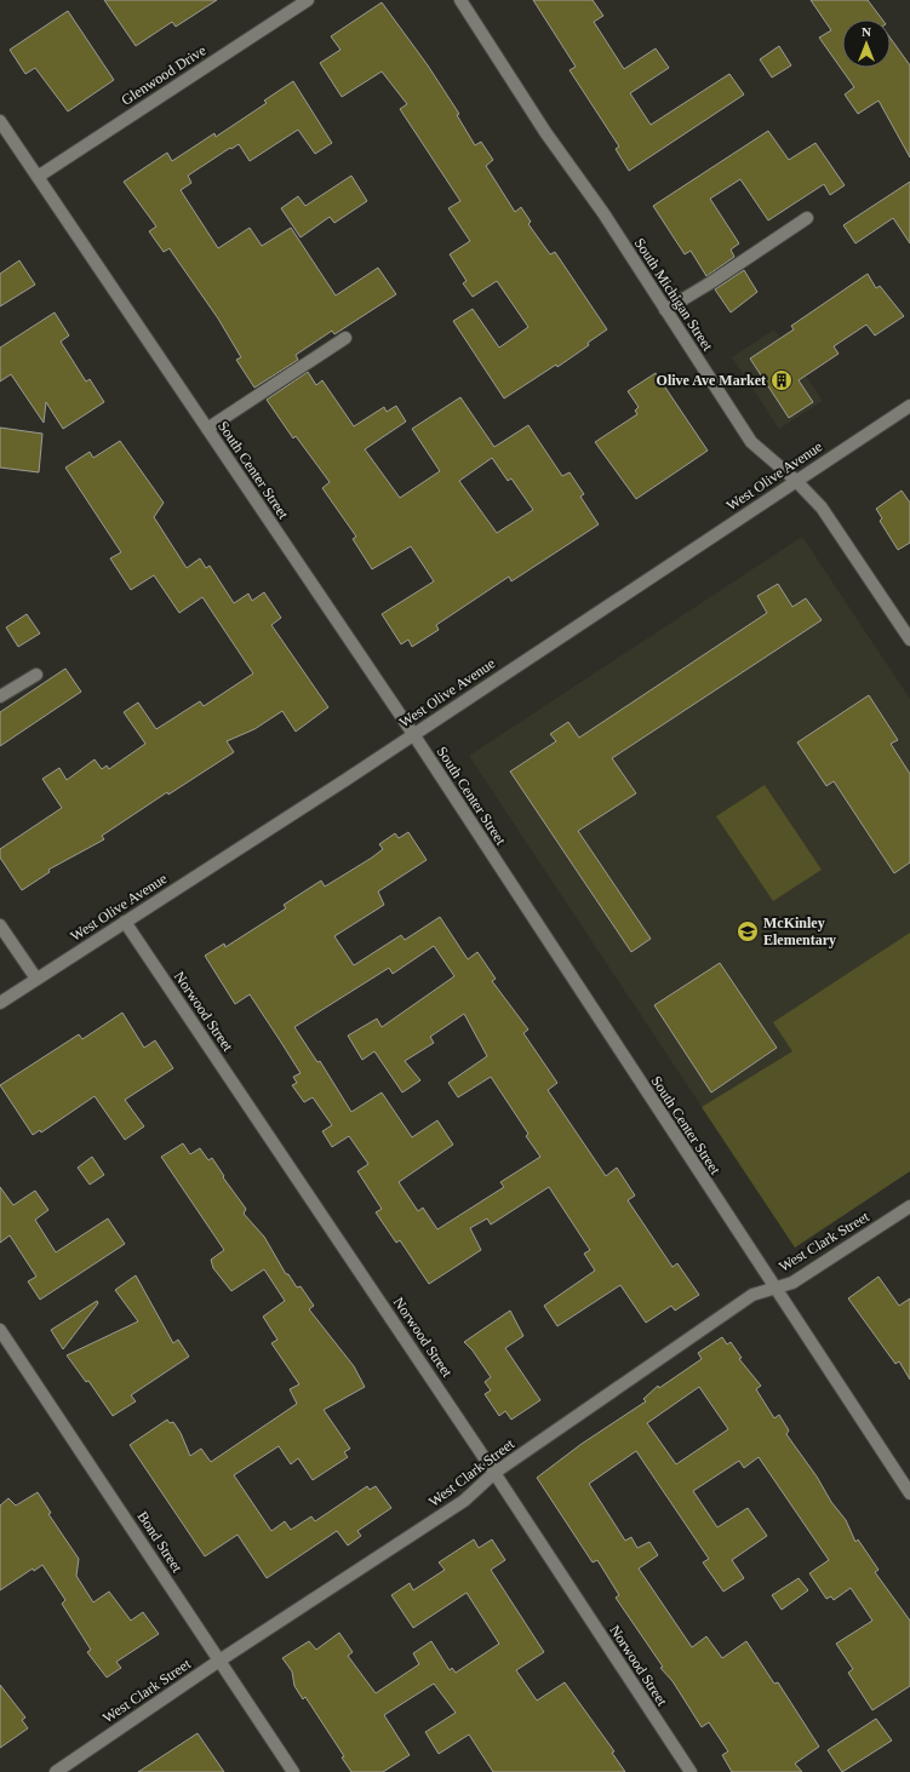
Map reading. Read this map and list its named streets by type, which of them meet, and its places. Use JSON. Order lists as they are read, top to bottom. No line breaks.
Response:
{"streets":{"street":["Glenwood Drive","South Michigan Street","South Center Street","West Olive Avenue","Norwood Street","West Clark Street","Bond Street"]},"crossings":[["Glenwood Drive","South Center Street"],["South Michigan Street","West Olive Avenue"],["South Center Street","West Olive Avenue"],["South Center Street","West Clark Street"],["West Olive Avenue","Norwood Street"],["Norwood Street","West Clark Street"],["West Clark Street","Bond Street"]],"places":{"building":["Olive Ave Market"],"school or university":["McKinley Elementary"]},"north":"top"}
